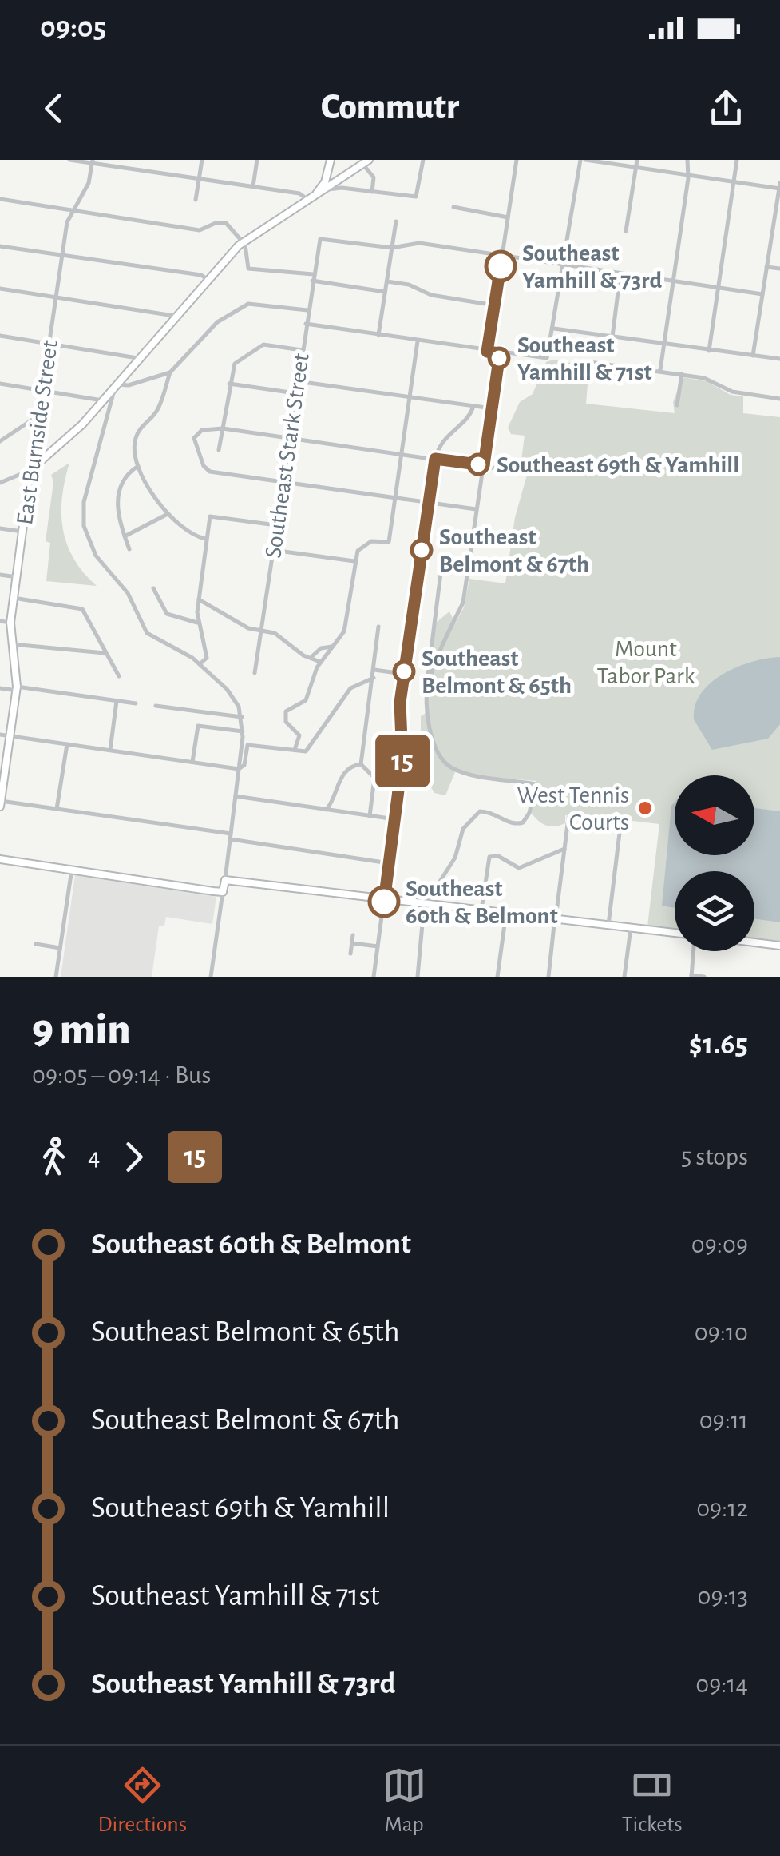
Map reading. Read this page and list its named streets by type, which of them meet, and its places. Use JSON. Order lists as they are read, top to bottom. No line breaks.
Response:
{"streets":{"main road":["East Burnside Street"],"street":["Southeast Stark Street"]},"parks":["Mount Tabor Park"],"places":["Southeast Yamhill & 73rd","Southeast Yamhill & 71st","Southeast 69th & Yamhill","Southeast Belmont & 67th","Southeast Belmont & 65th","West Tennis Courts","Southeast 60th & Belmont"],"lines":["bus line 15"],"north":"left","page":{"status":"09:05","header":"Commutr","on_map":"15","heading":["9 min","09:05 – 09:14 · Bus","$1.65"],"legs":["4","15","5 stops"],"list":[{"name":"Southeast 60th & Belmont","value":"09:09"},{"name":"Southeast Belmont & 65th","value":"09:10"},{"name":"Southeast Belmont & 67th","value":"09:11"},{"name":"Southeast 69th & Yamhill","value":"09:12"},{"name":"Southeast Yamhill & 71st","value":"09:13"},{"name":"Southeast Yamhill & 73rd","value":"09:14"}],"tabs":["Directions","Map","Tickets"]}}
